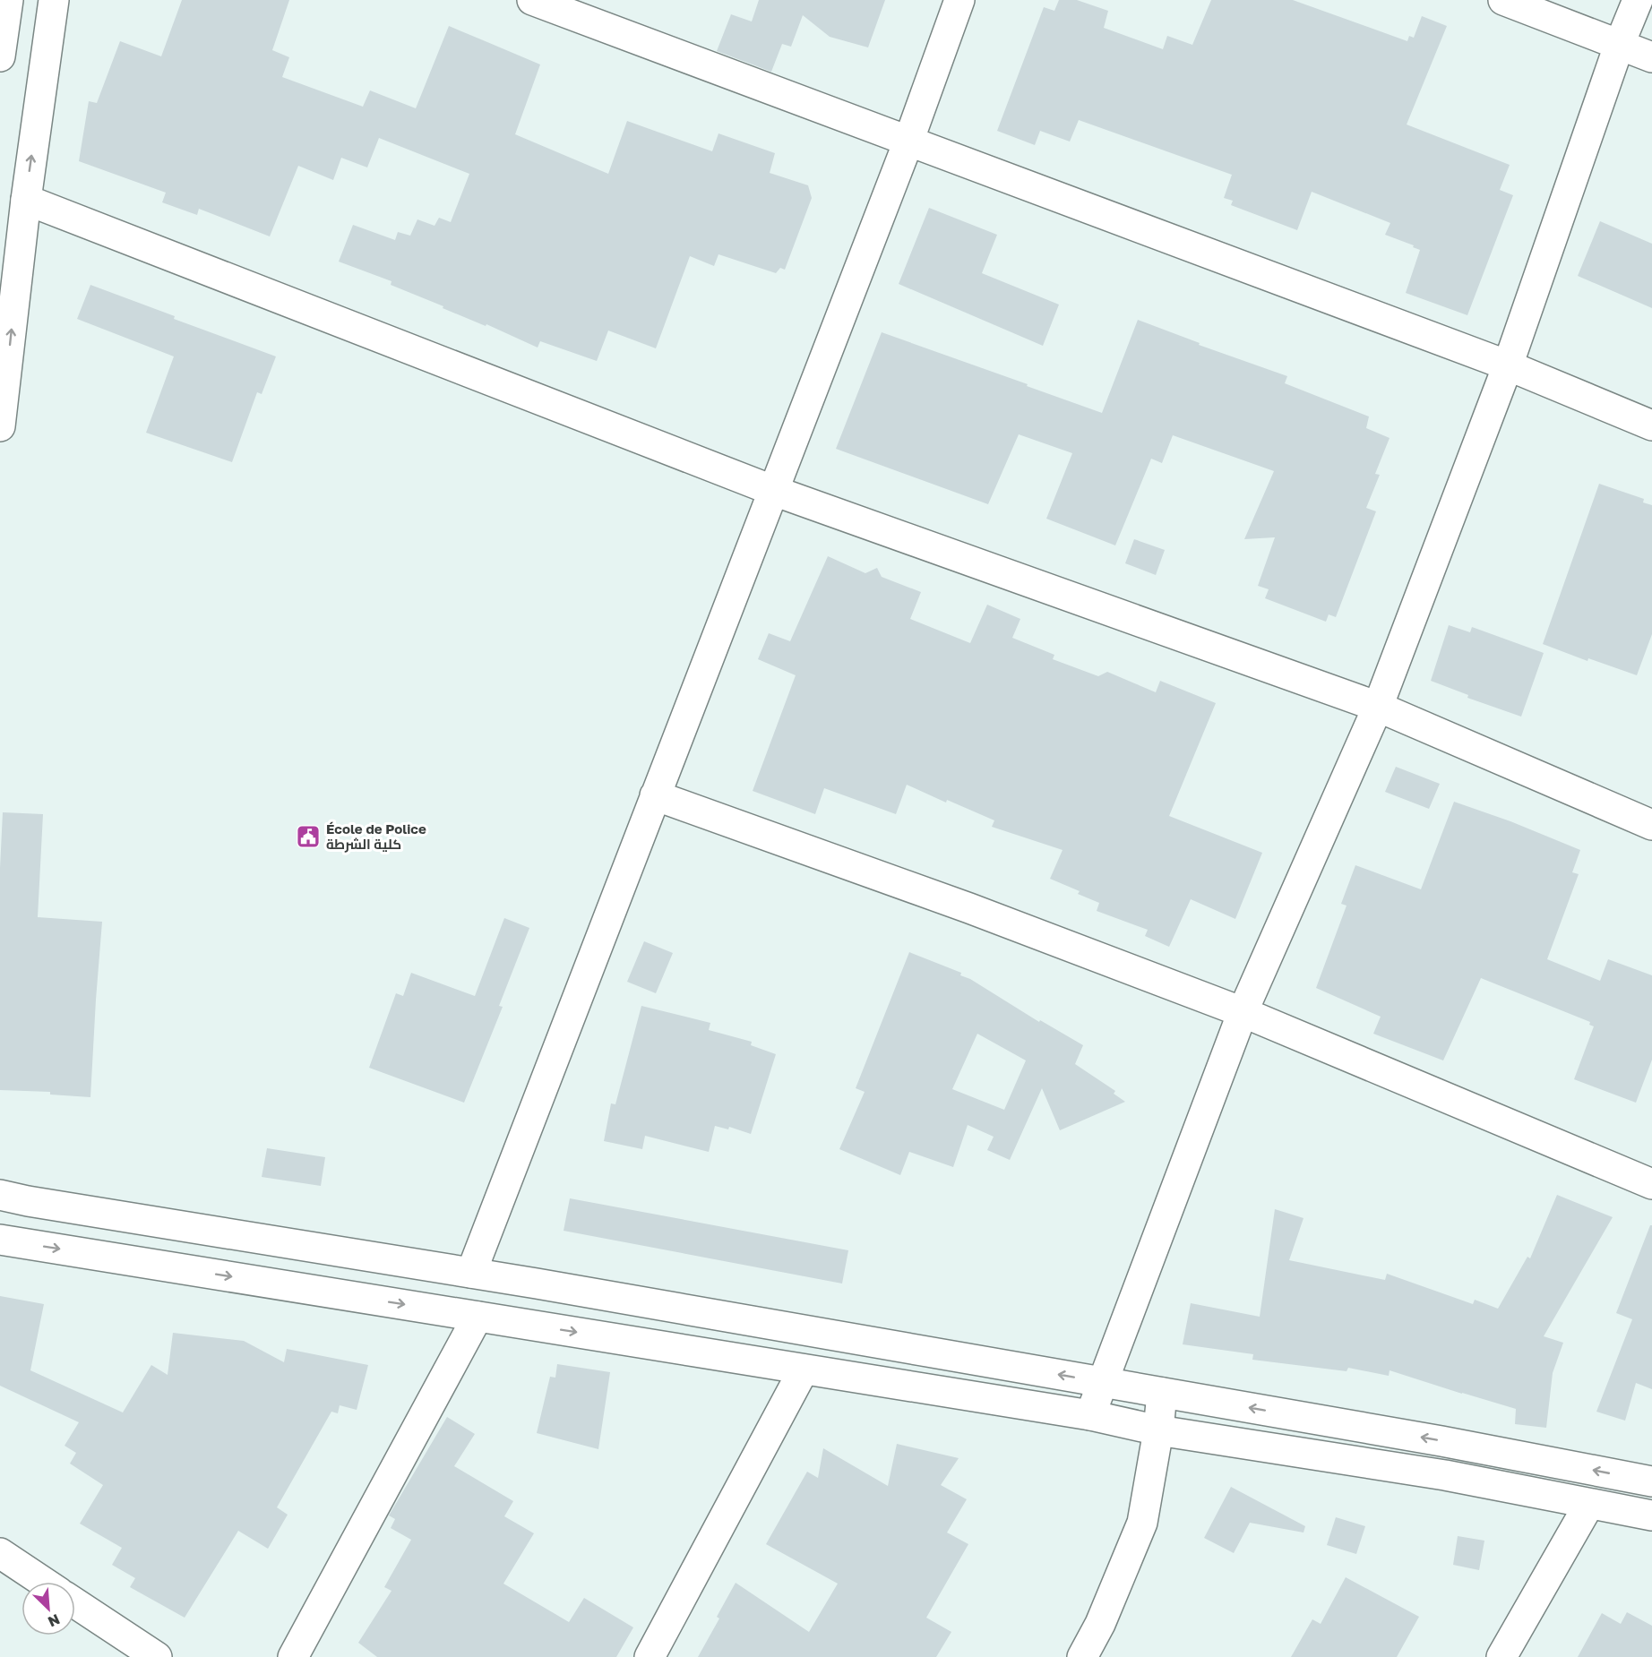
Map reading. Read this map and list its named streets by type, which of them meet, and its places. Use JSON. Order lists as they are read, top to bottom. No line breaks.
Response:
{"places":{"public building":["École de Police كلية الشرطة"]},"north":"bottom right"}
